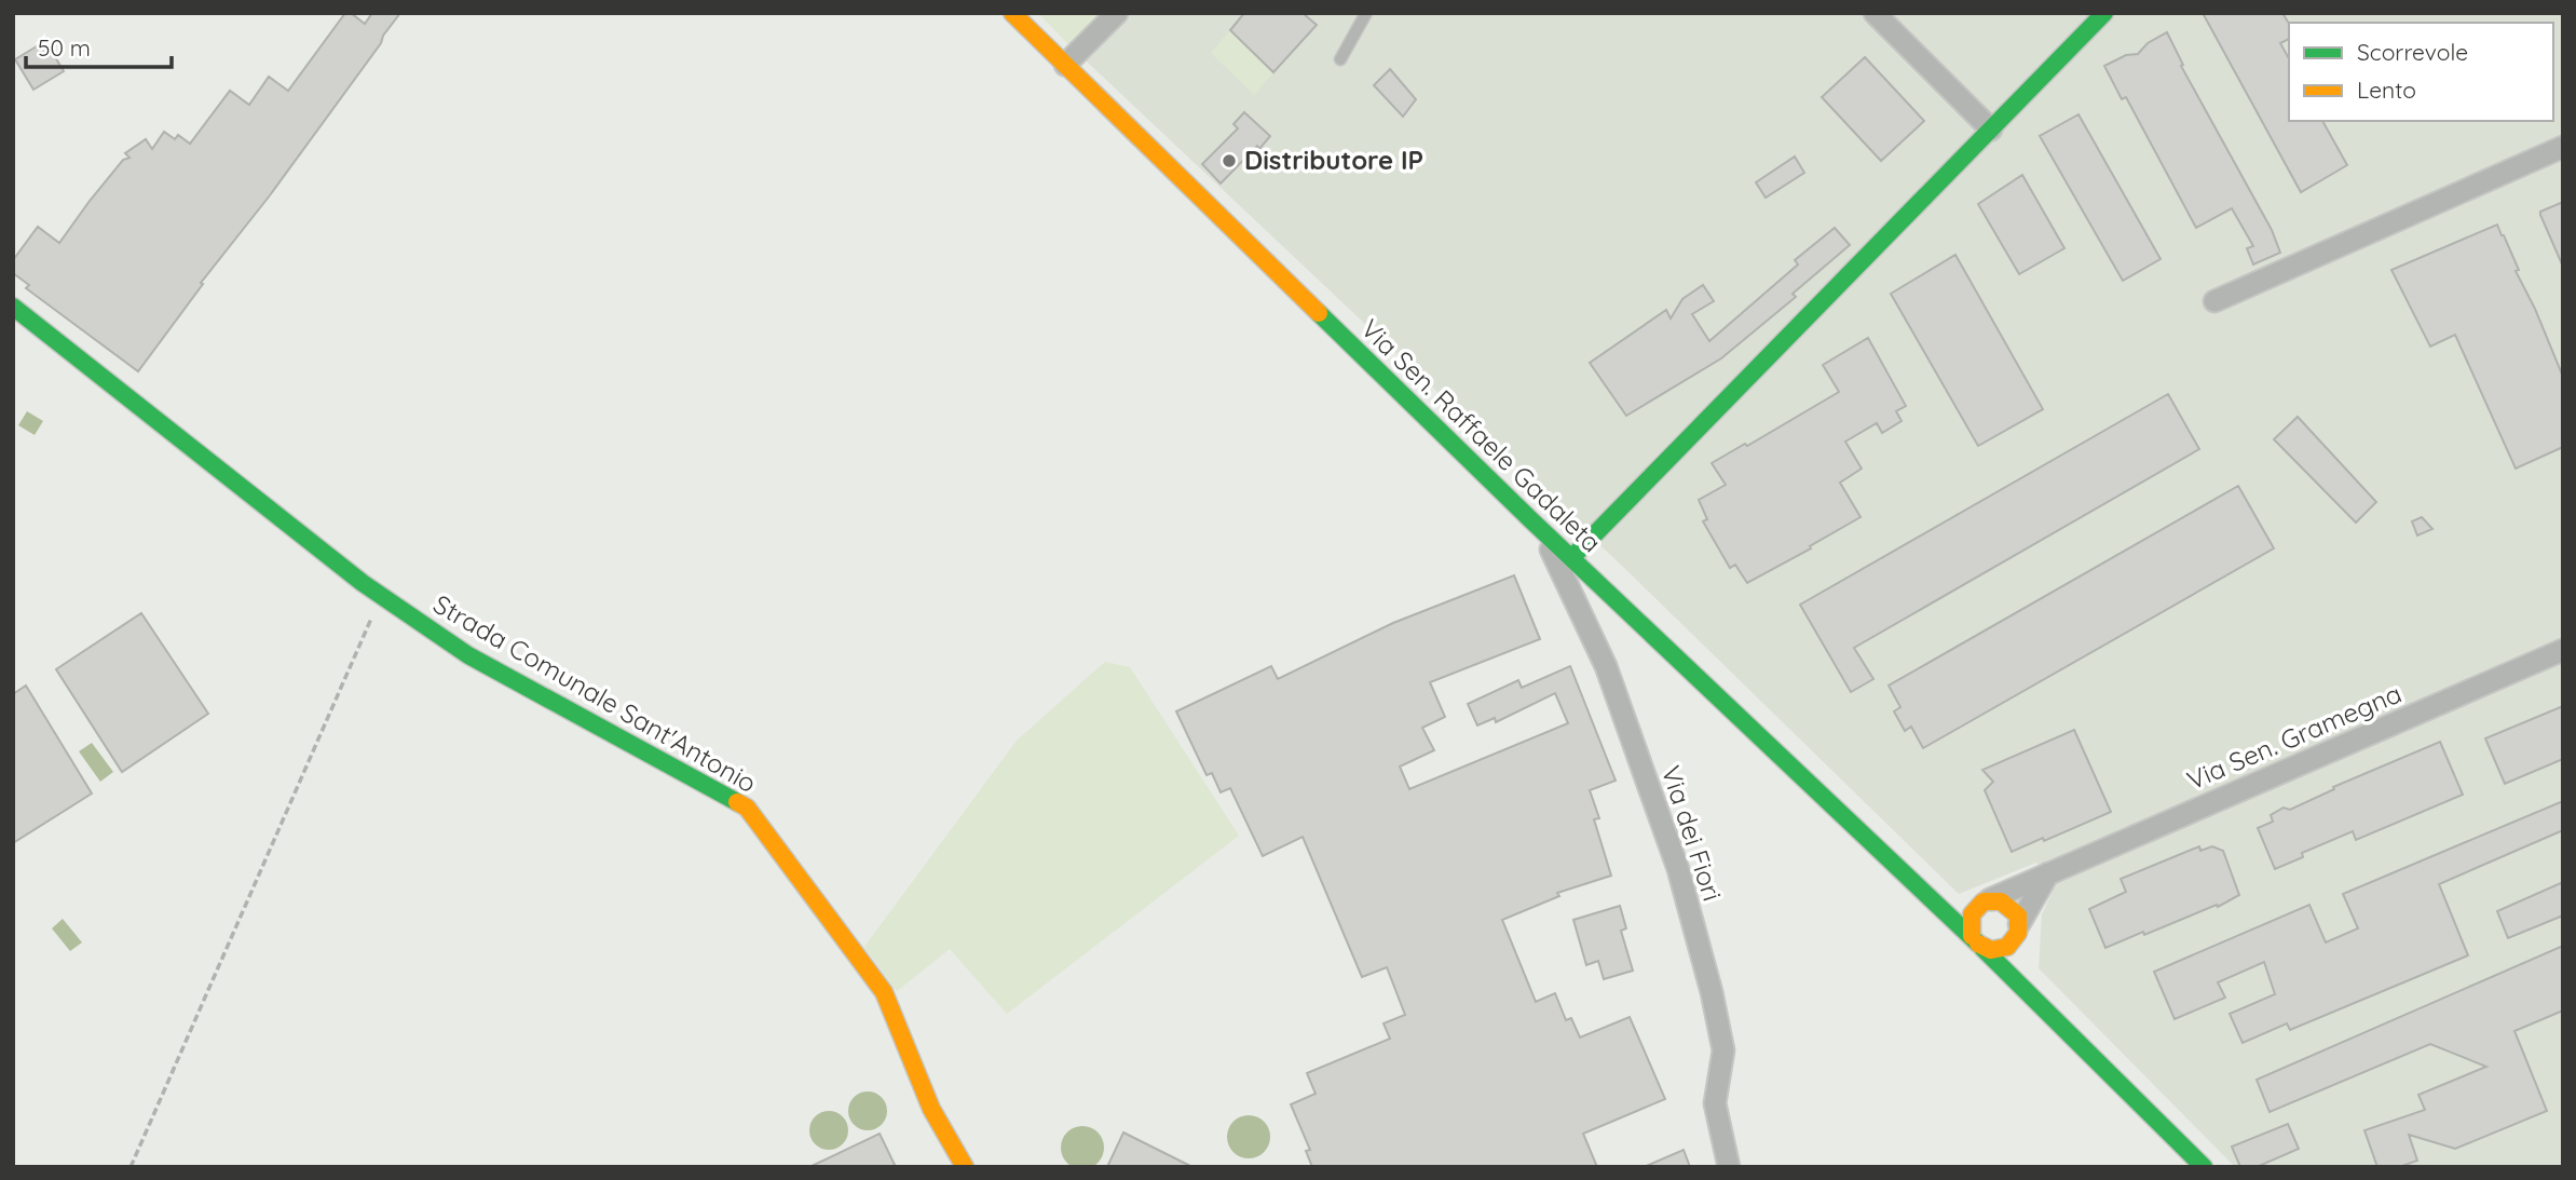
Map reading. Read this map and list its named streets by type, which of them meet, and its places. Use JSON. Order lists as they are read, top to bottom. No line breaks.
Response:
{"streets":{"street":["Via Sen. Raffaele Gadaleta","Strada Comunale Sant'Antonio","Via Sen. Gramegna","Via dei Fiori"]},"crossings":[["Via Sen. Raffaele Gadaleta","Via Sen. Gramegna"],["Via Sen. Raffaele Gadaleta","Via dei Fiori"]],"places":["Distributore IP"],"legend":["Scorrevole","Lento"],"scale_bar":"50 m"}
